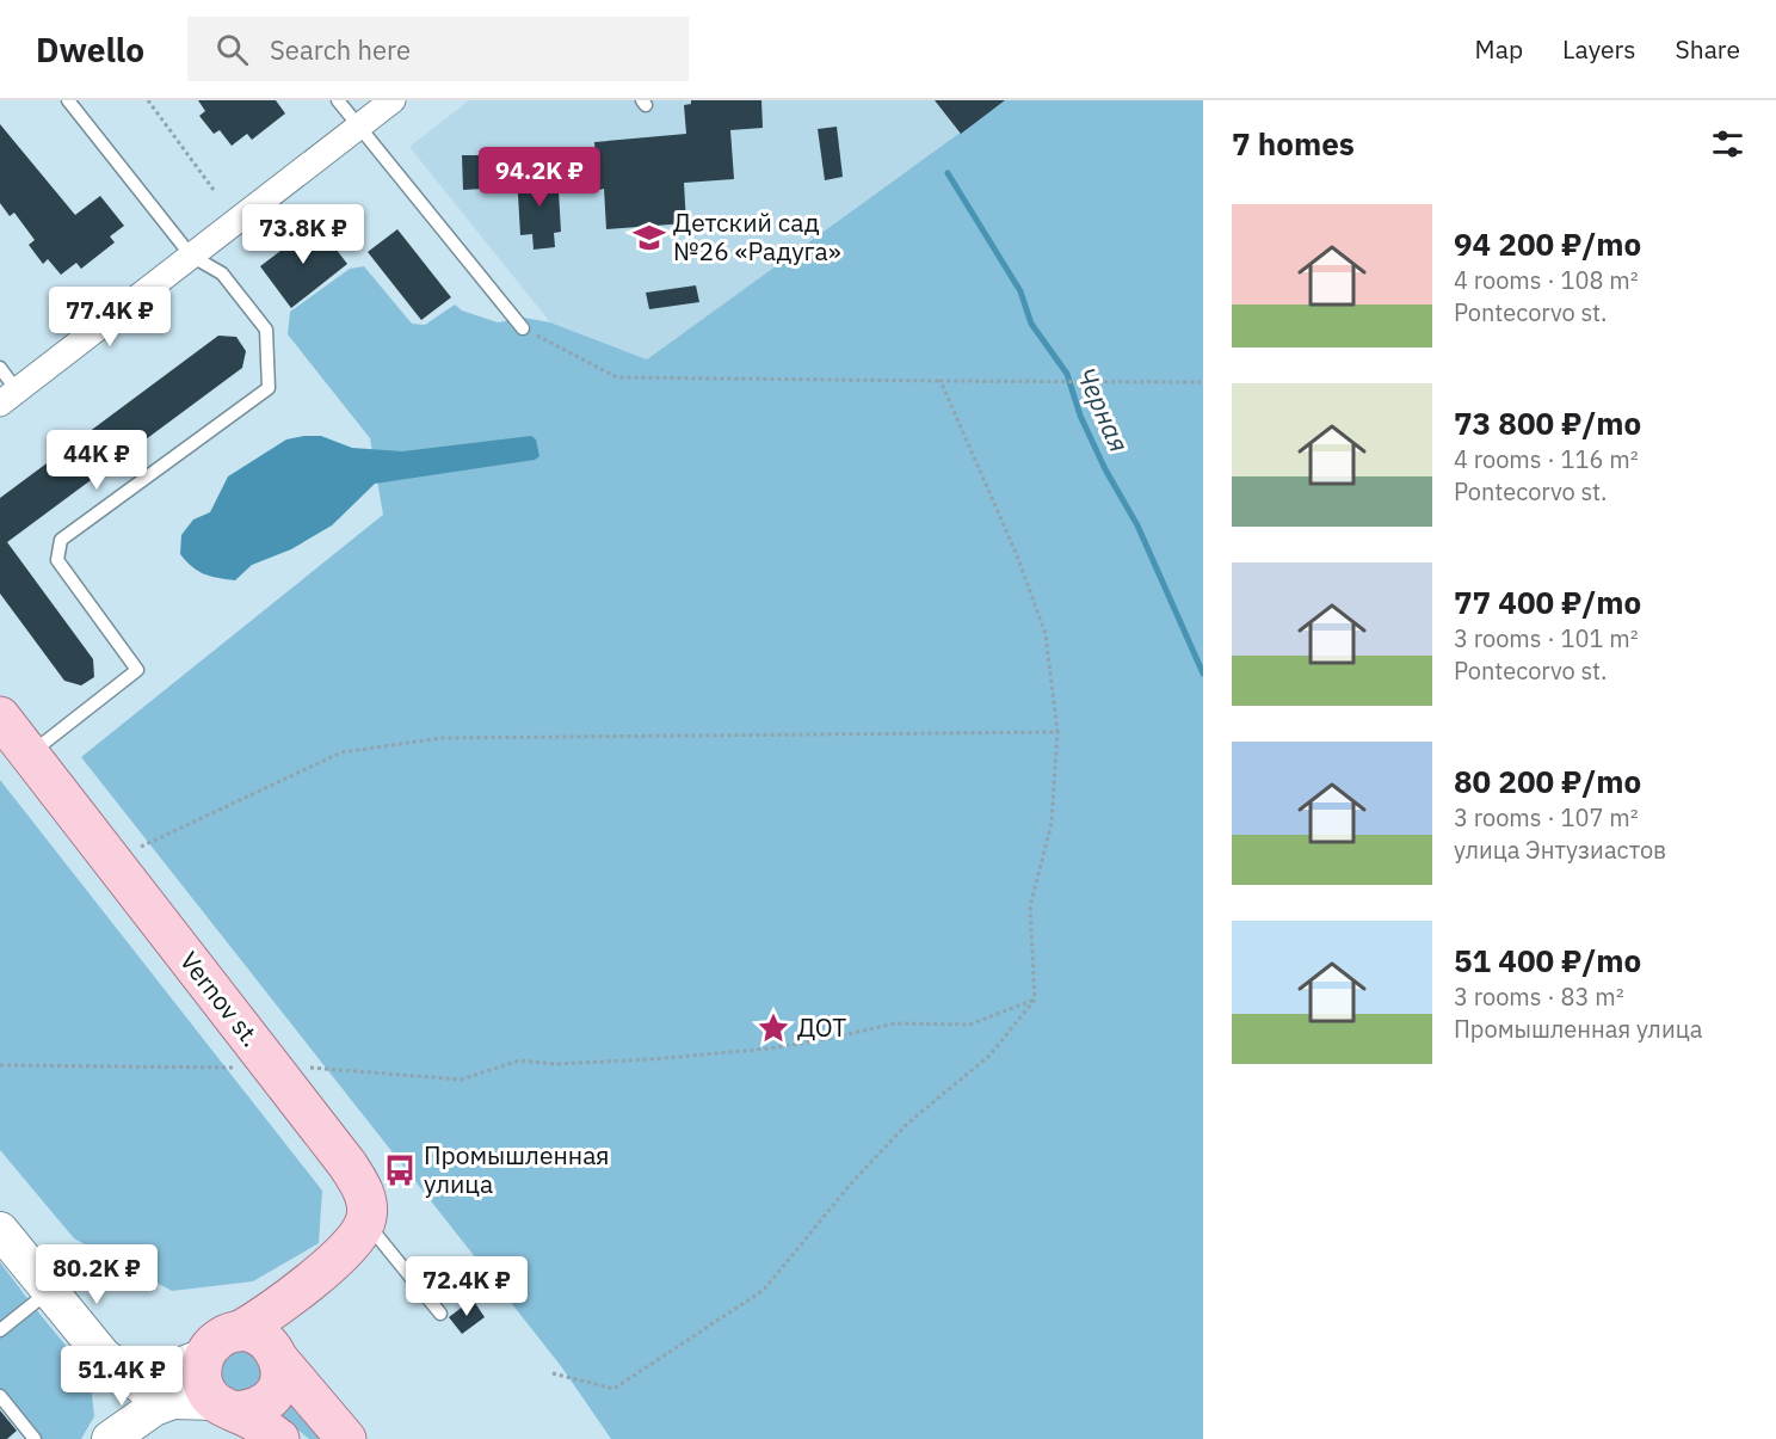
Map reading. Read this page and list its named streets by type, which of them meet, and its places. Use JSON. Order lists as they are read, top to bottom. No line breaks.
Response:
{"streets":{"main road":["Vernov st."]},"water":["Черная"],"places":{"school or university":["Детский сад №26 «Радуга»"],"place":["ДОТ"],"bus stop":["Промышленная улица"]},"page":{"header":"Dwello","search":"Search here","nav":["Map","Layers","Share"],"heading":"7 homes","price":["94.2K ₽","73.8K ₽","77.4K ₽","44K ₽","80.2K ₽","72.4K ₽","51.4K ₽"],"list":[{"name":"94 200 ₽/mo","note":"4 rooms · 108 m² · Pontecorvo st."},{"name":"73 800 ₽/mo","note":"4 rooms · 116 m² · Pontecorvo st."},{"name":"77 400 ₽/mo","note":"3 rooms · 101 m² · Pontecorvo st."},{"name":"80 200 ₽/mo","note":"3 rooms · 107 m² · улица Энтузиастов"},{"name":"51 400 ₽/mo","note":"3 rooms · 83 m² · Промышленная улица"}]}}
